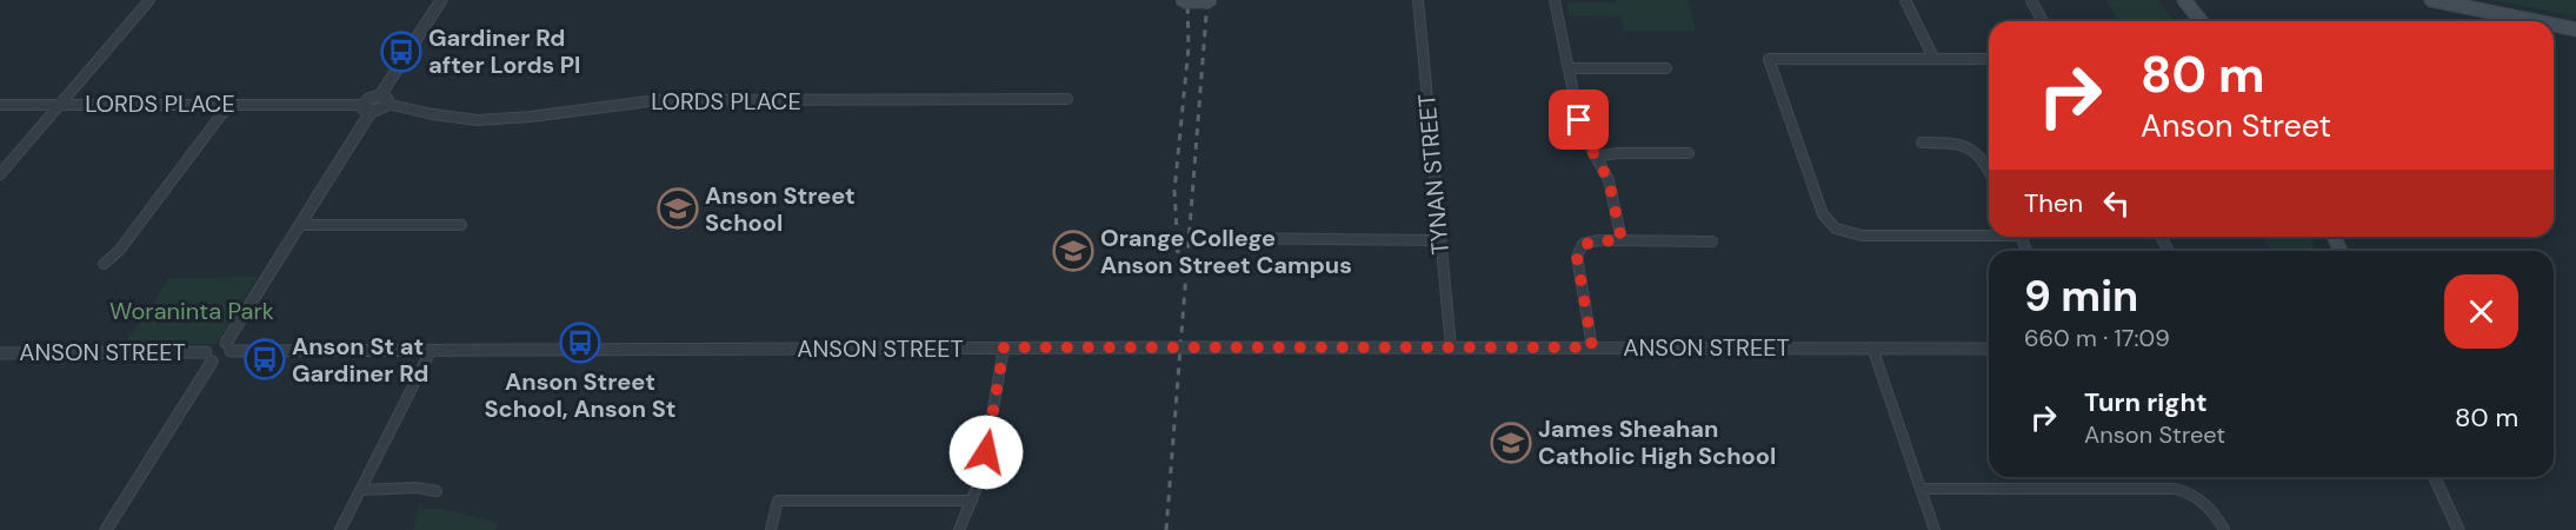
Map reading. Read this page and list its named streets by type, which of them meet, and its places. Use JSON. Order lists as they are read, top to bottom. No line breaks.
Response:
{"streets":{"street":["LORDS PLACE","TYNAN STREET","ANSON STREET"]},"crossings":[["TYNAN STREET","ANSON STREET"]],"parks":["Woraninta Park"],"places":{"bus stop":["Gardiner Rd after Lords Pl","Anson Street School, Anson St","Anson St at Gardiner Rd"],"school or university":["Anson Street School","Orange College Anson Street Campus","James Sheahan Catholic High School"]},"page":{"turn":["80 m","Anson Street"],"then":"Then","heading":["9 min","660 m · 17:09"],"list":[{"name":"Turn right","note":"Anson Street","value":"80 m"}]}}
